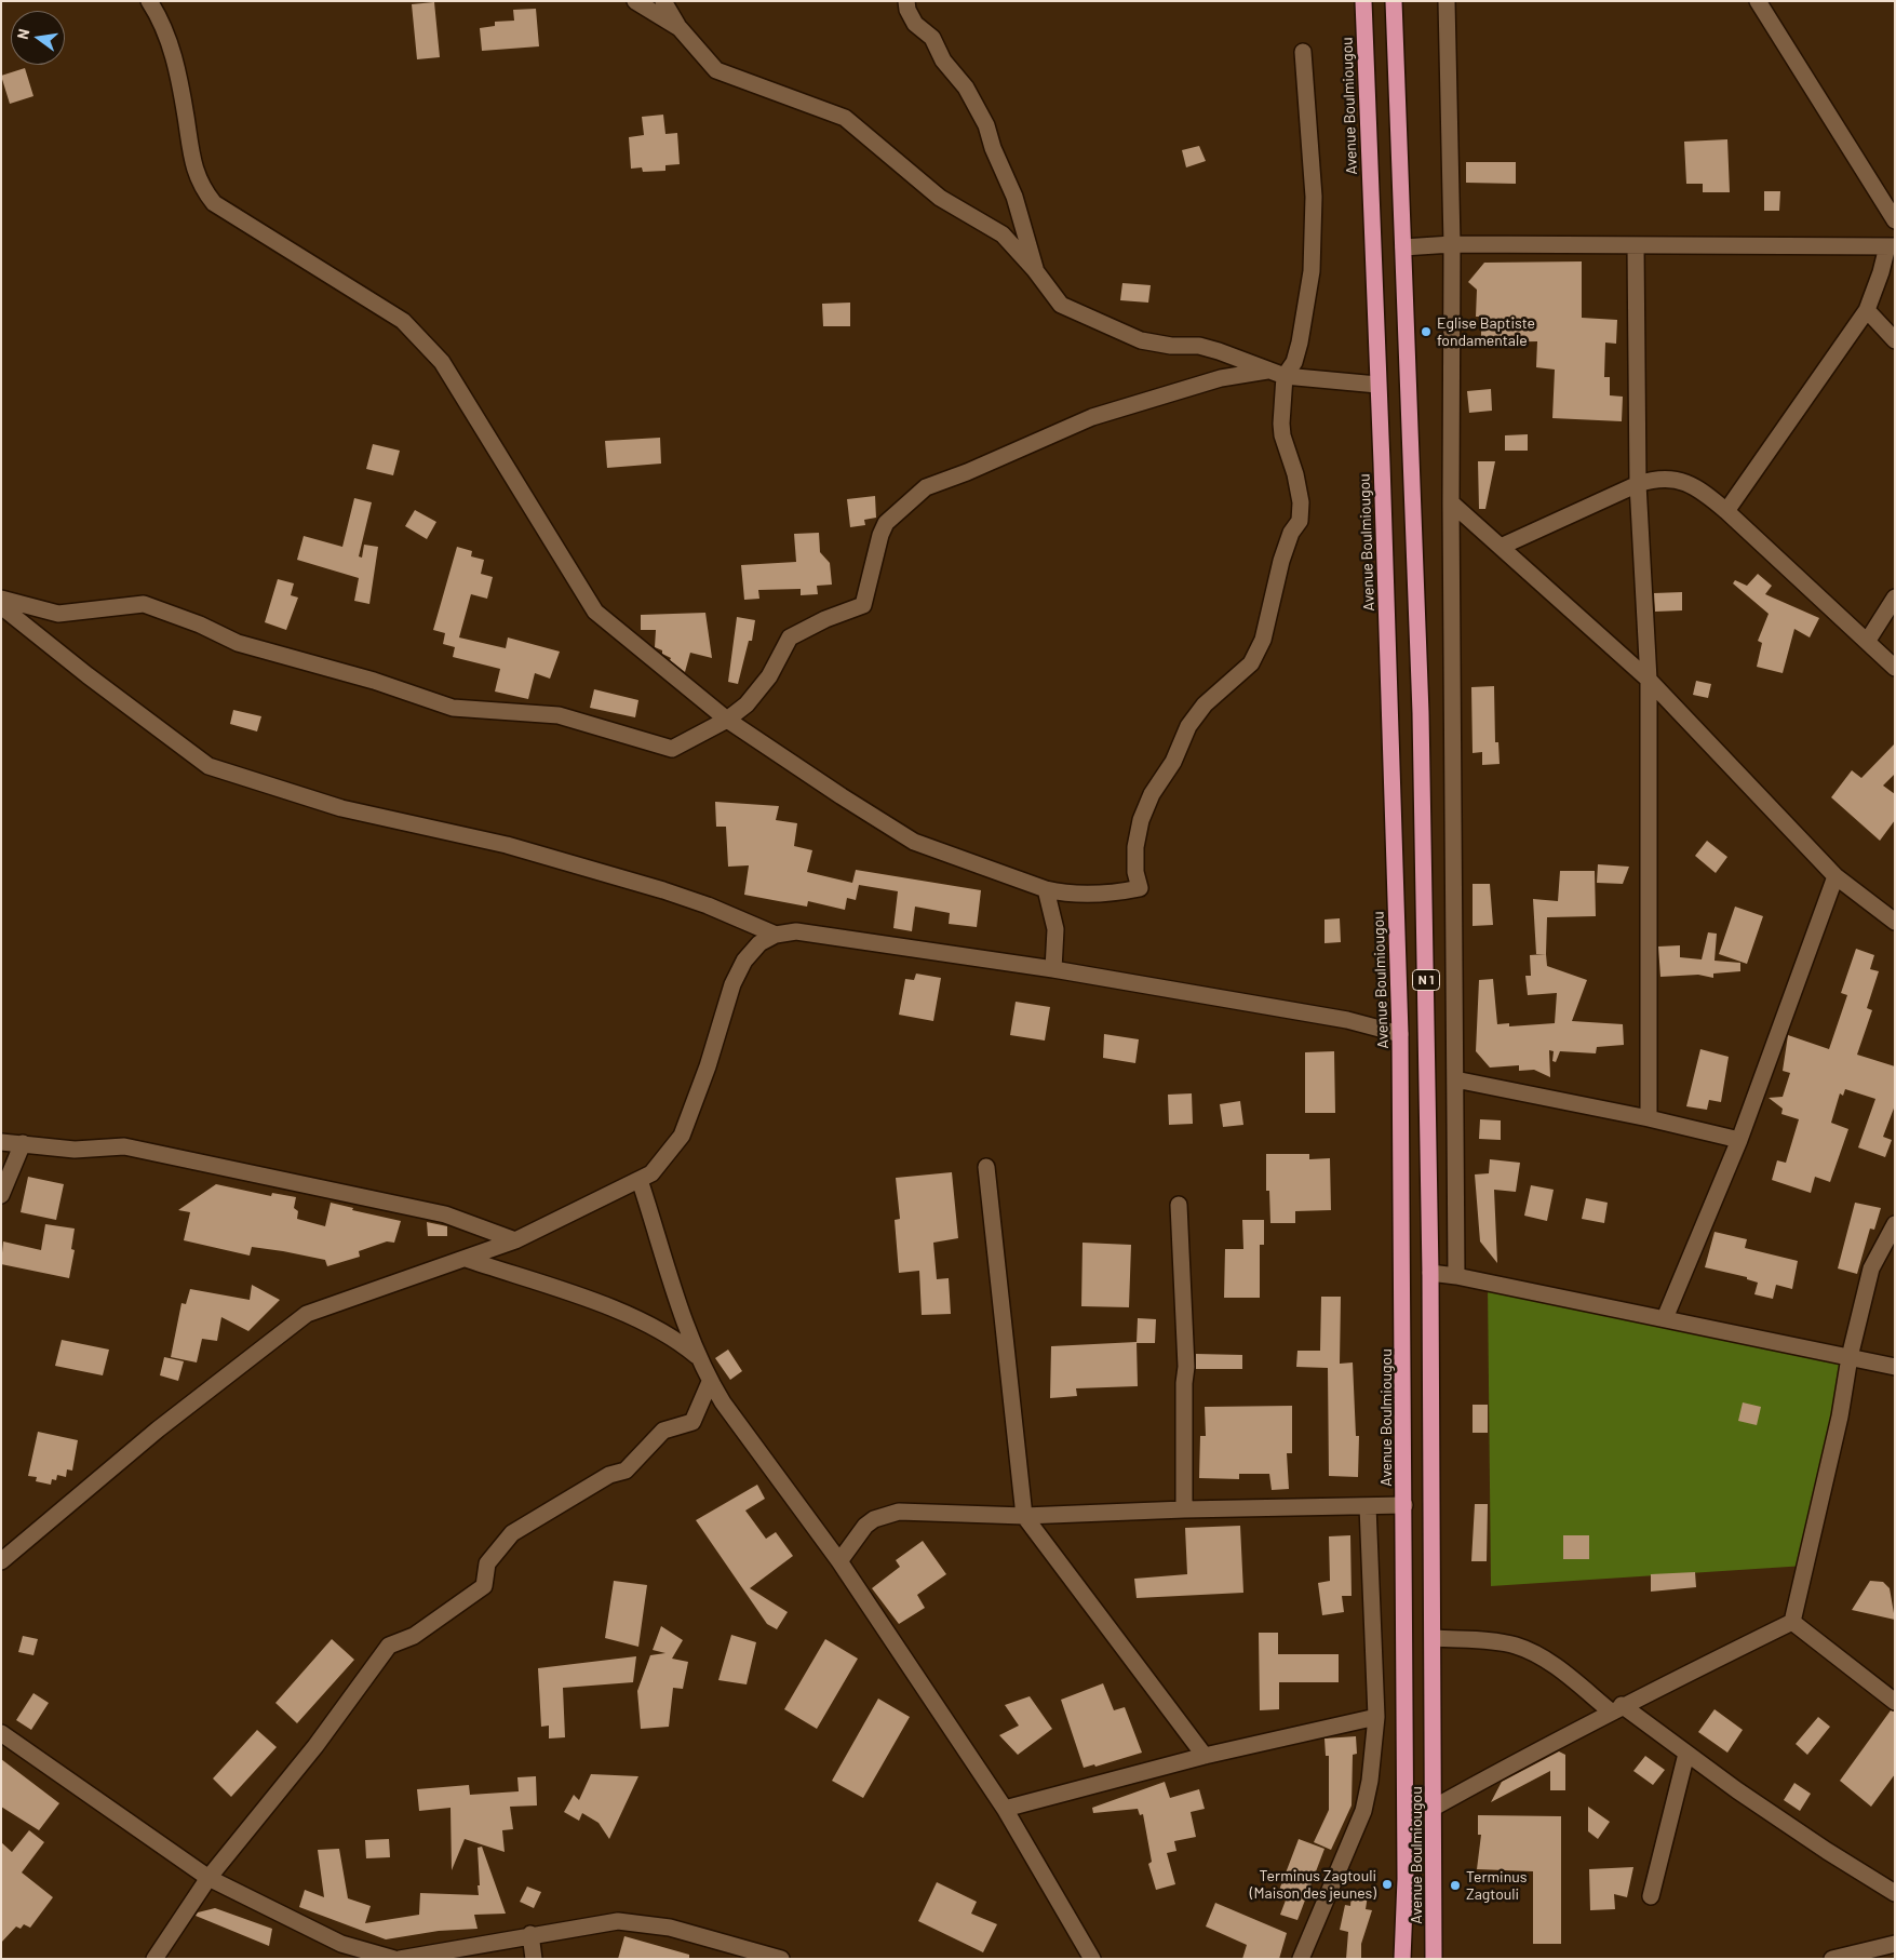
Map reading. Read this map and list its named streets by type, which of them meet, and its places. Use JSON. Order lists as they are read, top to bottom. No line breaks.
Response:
{"streets":{"highway":["Avenue Boulmiougou","N 1"]},"places":["Eglise Baptiste fondamentale","Terminus Zagtouli (Maison des jeunes)","Terminus Zagtouli"],"north":"left"}
